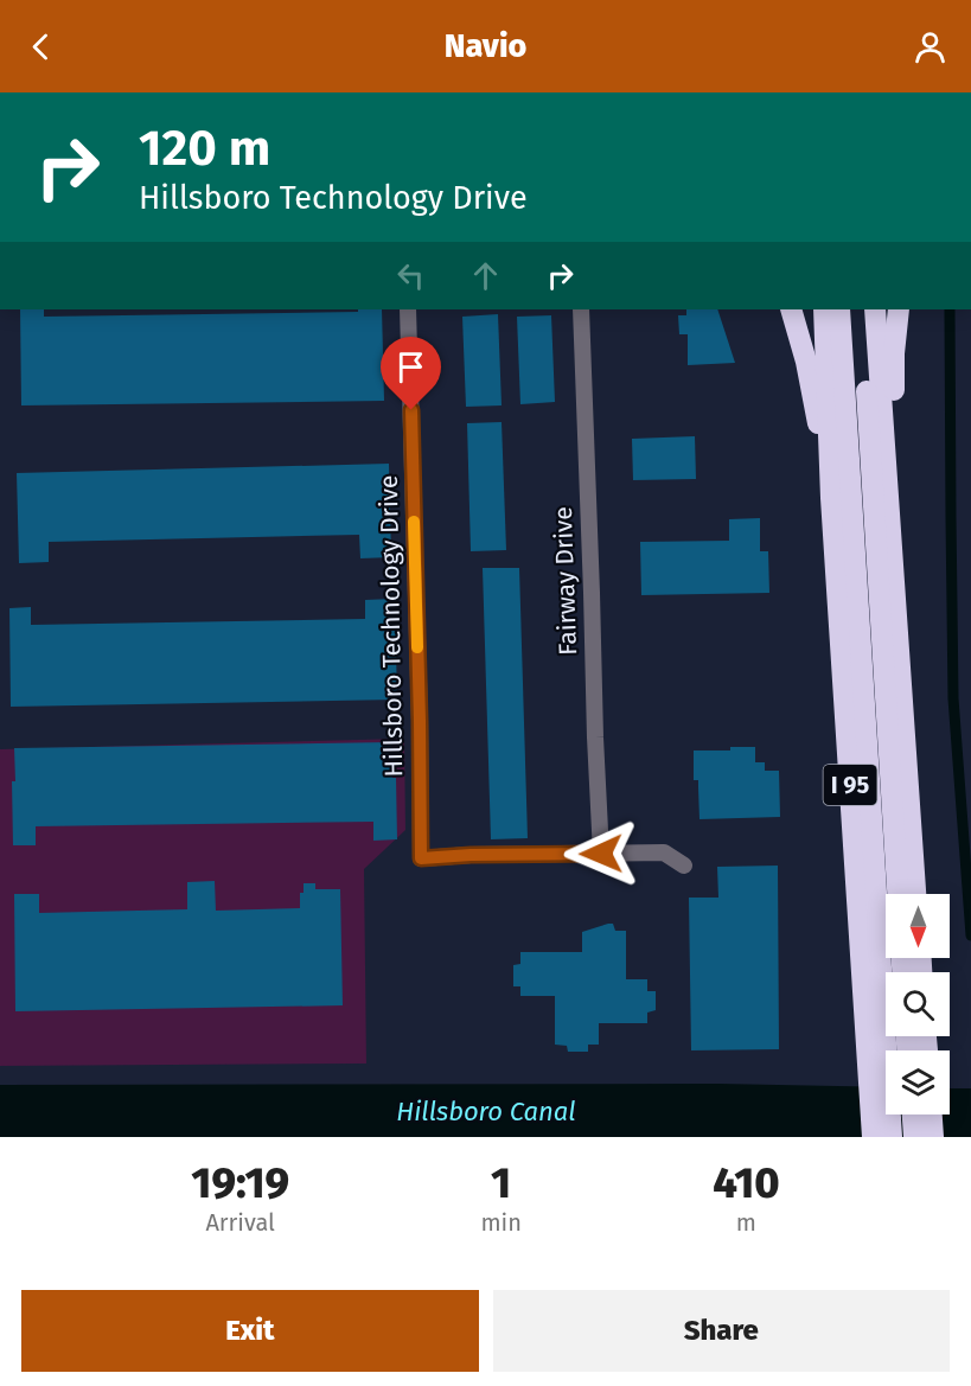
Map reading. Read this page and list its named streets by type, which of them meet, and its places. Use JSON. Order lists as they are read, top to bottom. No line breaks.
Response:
{"streets":{"highway":["I 95"],"street":["Fairway Drive","Hillsboro Technology Drive"]},"crossings":[["Fairway Drive","Hillsboro Technology Drive"]],"water":["Hillsboro Canal"],"north":"bottom","page":{"header":"Navio","turn":["120 m","Hillsboro Technology Drive"],"eta":["19:19","Arrival","1","min","410","m"],"buttons":["Exit","Share"]}}
